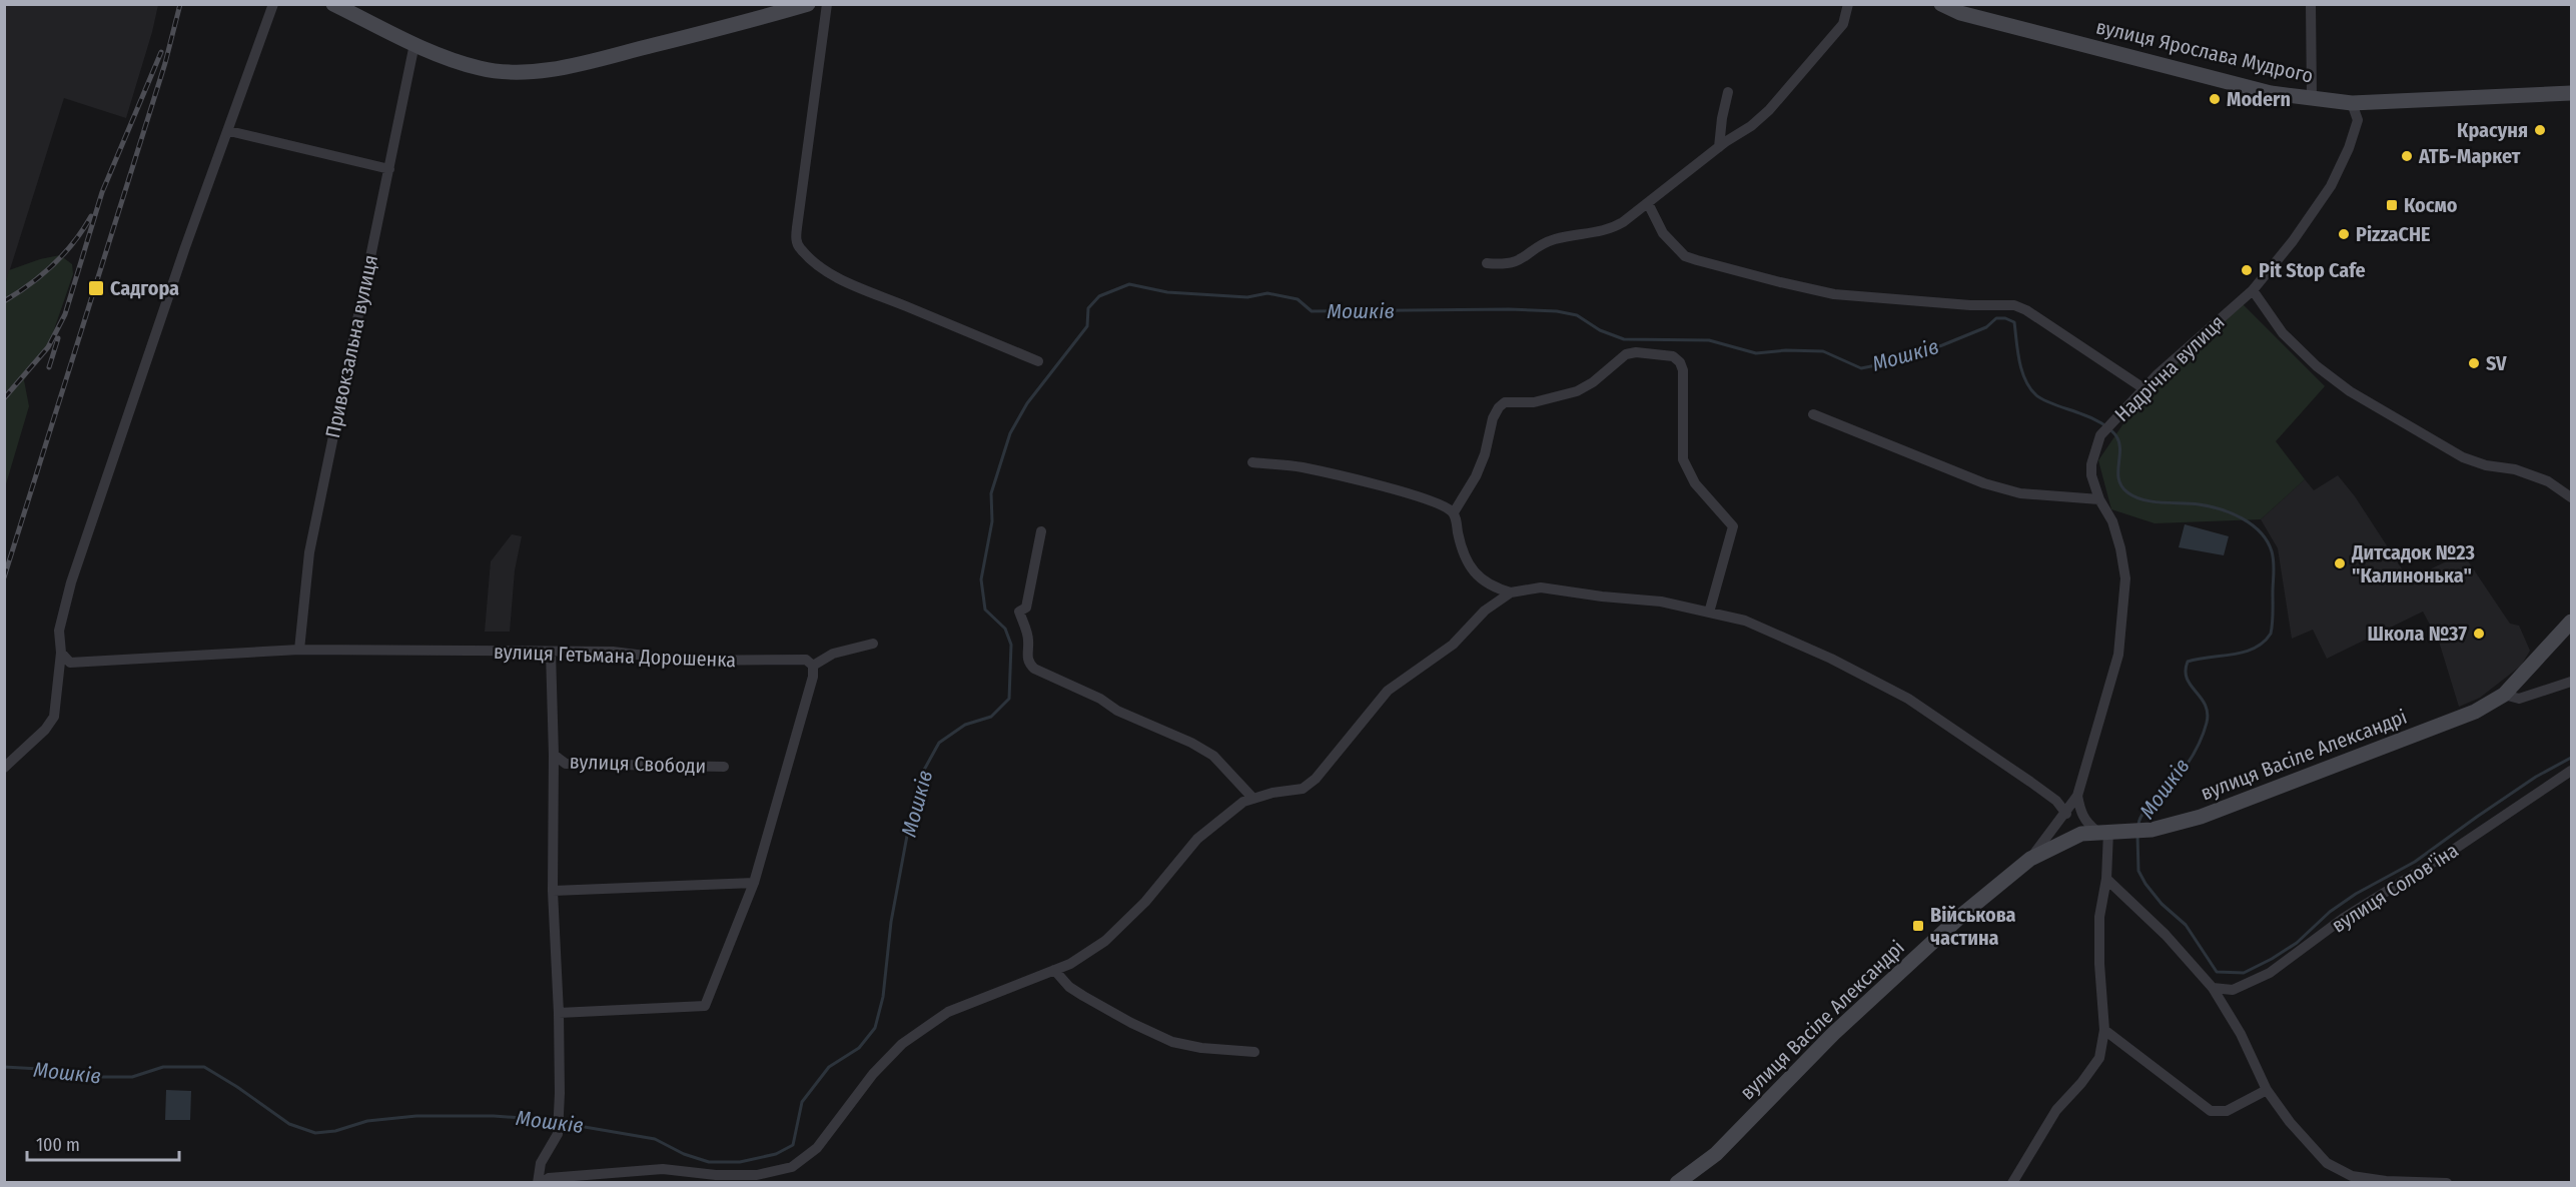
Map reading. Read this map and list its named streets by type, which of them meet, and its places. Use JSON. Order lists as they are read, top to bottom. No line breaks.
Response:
{"streets":{"main road":["вулиця Ярослава Мудрого","вулиця Васіле Александрі"],"street":["Привокзальна вулиця","Надрічна вулиця","вулиця Гетьмана Дорошенка","вулиця Свободи","вулиця Солов'їна"]},"crossings":[["вулиця Ярослава Мудрого","Надрічна вулиця"],["Привокзальна вулиця","вулиця Гетьмана Дорошенка"],["Надрічна вулиця","вулиця Васіле Александрі"]],"water":["Мошків"],"places":{"other":["Modern","Красуня","АТБ-Маркет","PizzaCHE","Pit Stop Cafe","SV","Дитсадок №23 \"Калинонька\"","Школа №37"],"transit":["Космо","Садгора","Військова частина"]},"scale_bar":"100 m"}
